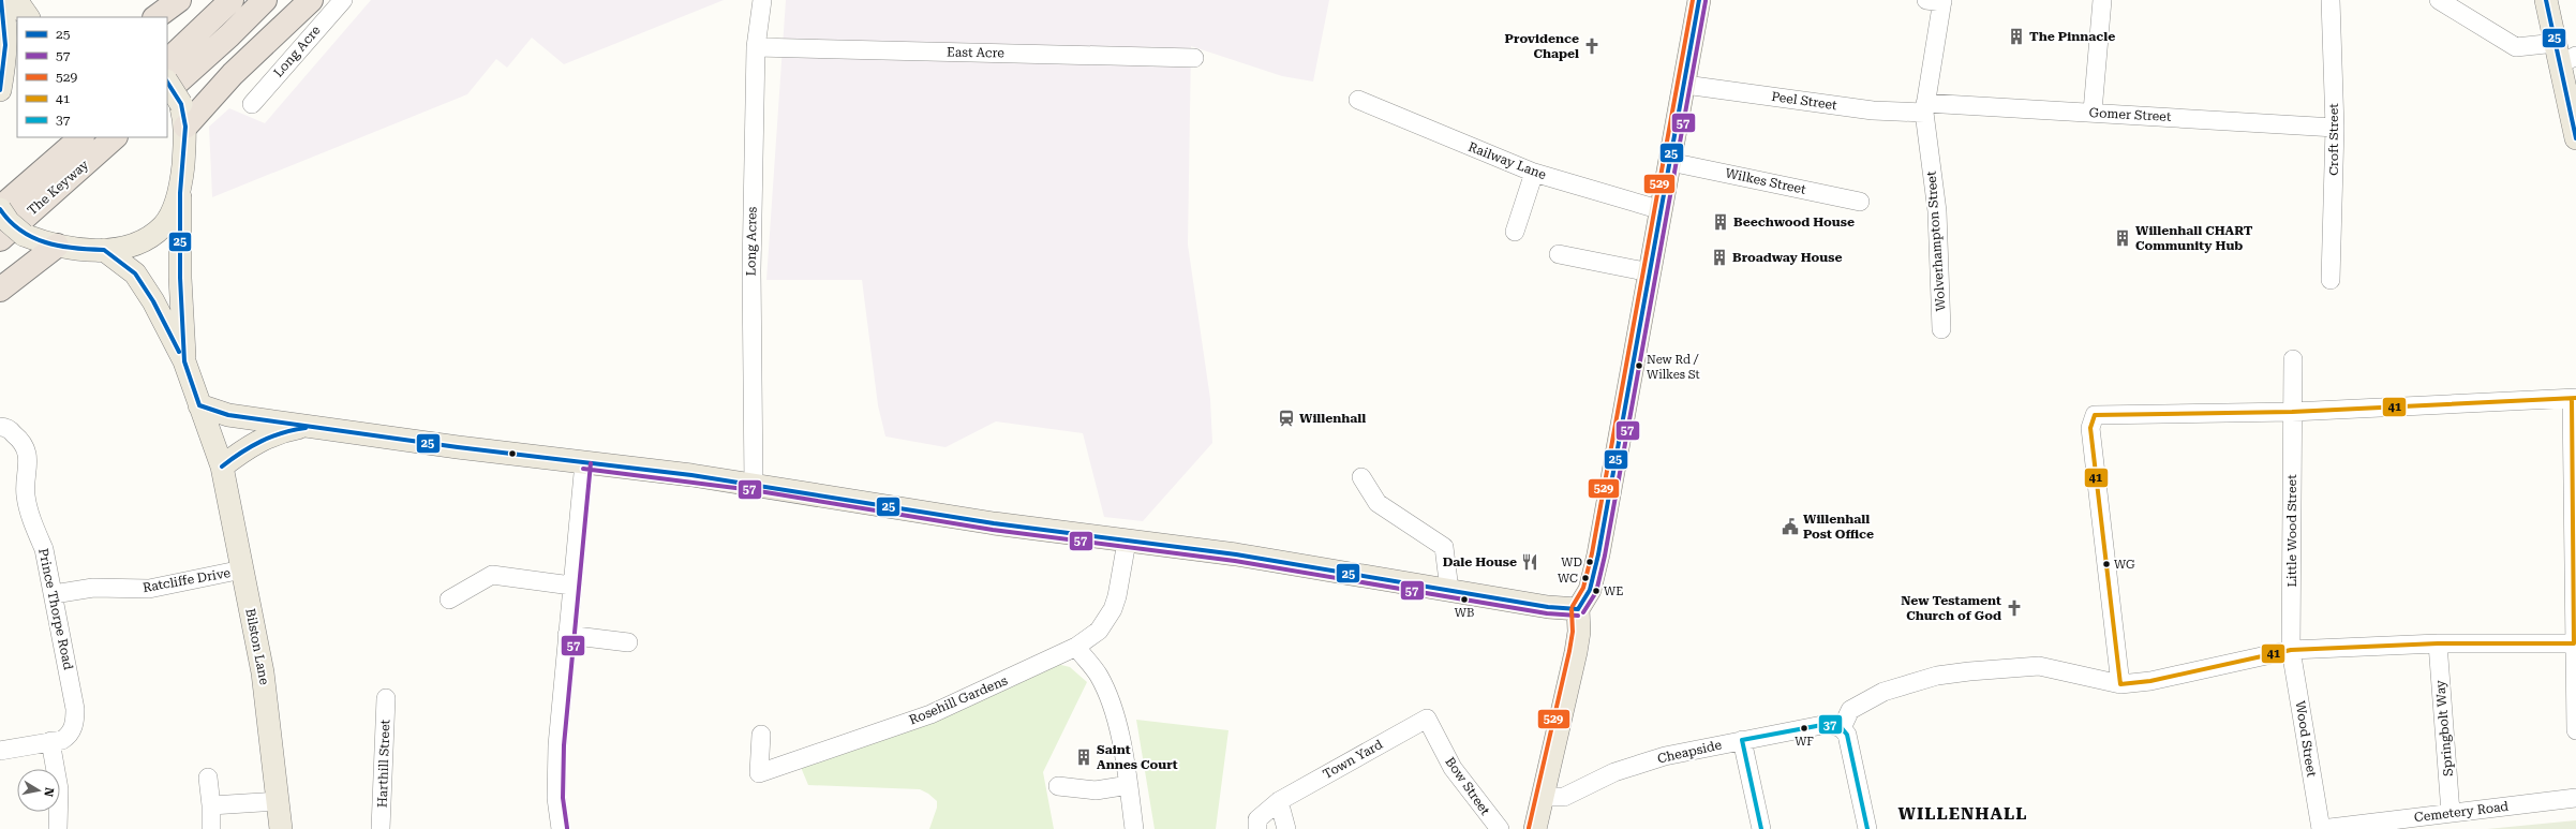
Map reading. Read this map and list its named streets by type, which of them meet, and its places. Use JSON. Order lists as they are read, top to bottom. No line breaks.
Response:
{"streets":{"highway":["The Keyway"],"main road":["Bilston Lane"],"street":["Long Acre","East Acre","Peel Street","Gomer Street","Croft Street","Railway Lane","Wilkes Street","Long Acres","Wolverhampton Street","Little Wood Street","Ratcliffe Drive","Prince Thorpe Road","Rosehill Gardens","Springbolt Way","Wood Street","Cheapside","Town Yard","Harthill Street","Bow Street","Cemetery Road"]},"crossings":[["East Acre","Long Acres"],["Peel Street","Gomer Street"],["Peel Street","Wolverhampton Street"],["Gomer Street","Croft Street"],["Gomer Street","Wolverhampton Street"],["Little Wood Street","Wood Street"],["Ratcliffe Drive","Prince Thorpe Road"],["Ratcliffe Drive","Bilston Lane"],["Springbolt Way","Cemetery Road"],["Wood Street","Cemetery Road"],["Town Yard","Bow Street"]],"districts":["WILLENHALL"],"places":{"building":["The Pinnacle","Beechwood House","Willenhall CHART Community Hub","Broadway House","Saint Annes Court"],"church":["Providence Chapel","New Testament Church of God"],"other":["New Rd / Wilkes St","WD","WG","WC","WE","WB","WF"],"station":["Willenhall"],"public building":["Willenhall Post Office"],"restaurant":["Dale House"]},"lines":["transit line 25","transit line 529","transit line 57","transit line 41","transit line 37"],"legend":["25","57","529","41","37"],"north":"right"}
